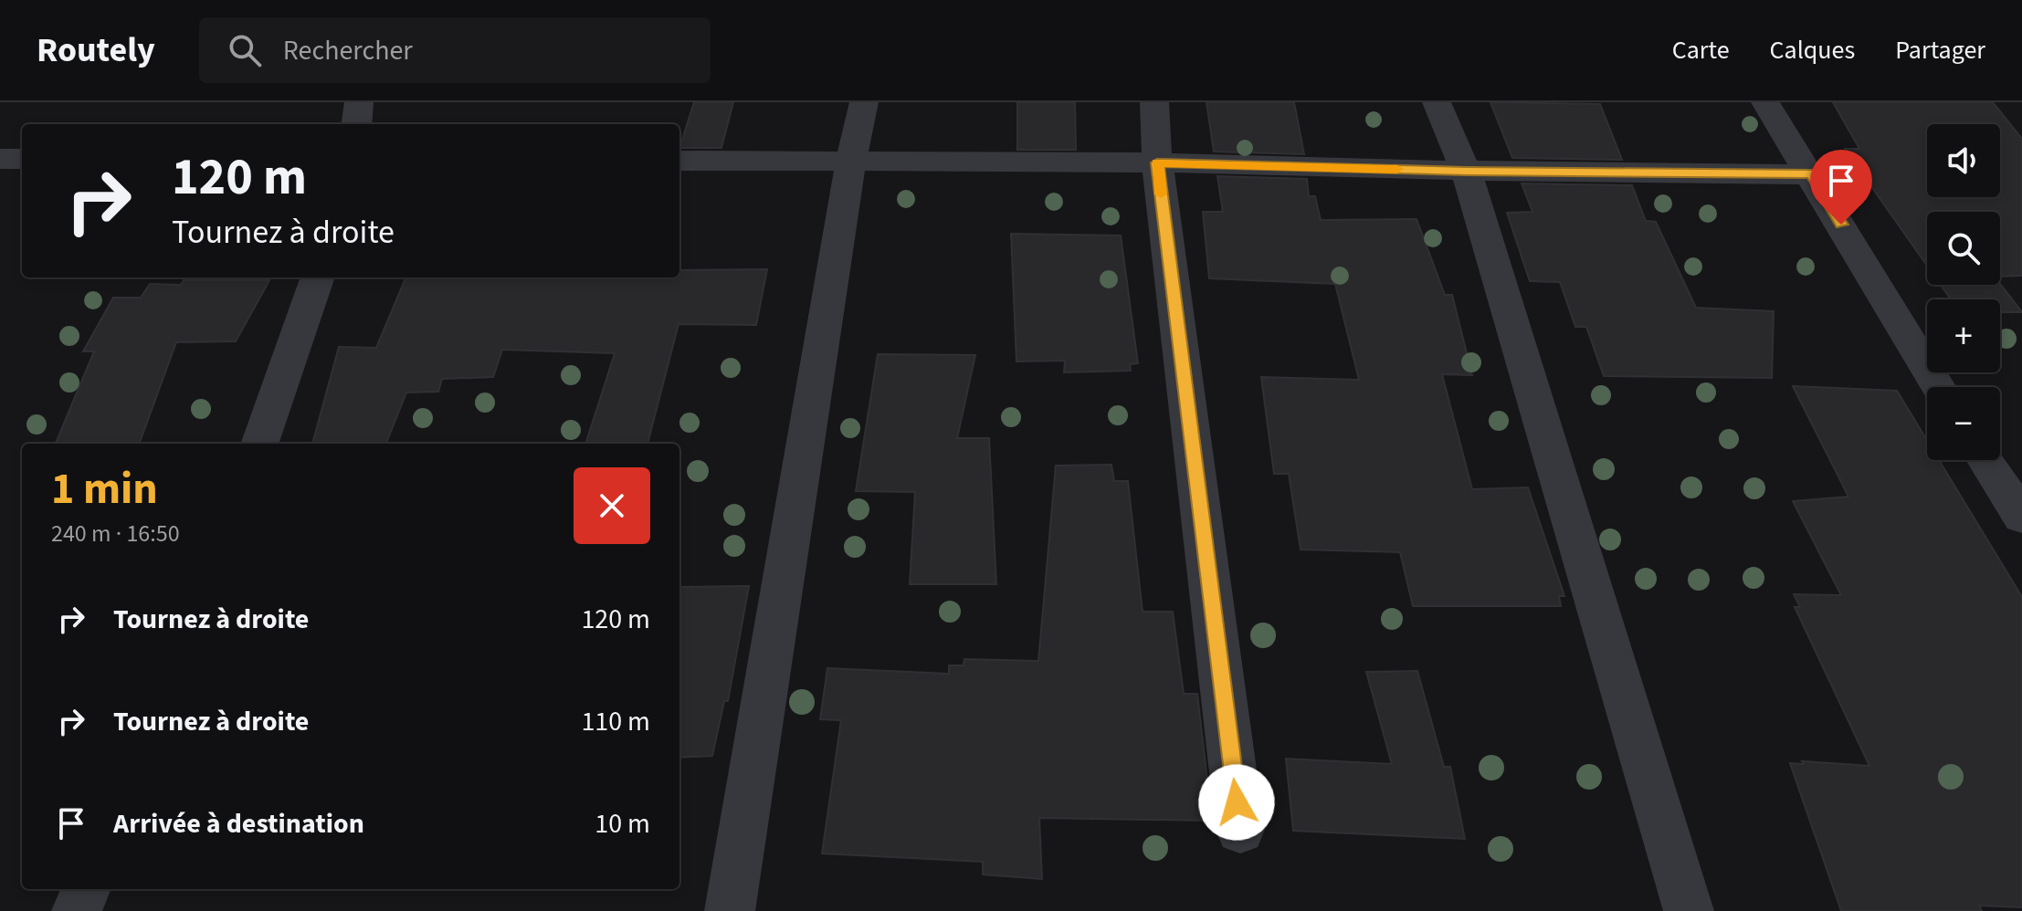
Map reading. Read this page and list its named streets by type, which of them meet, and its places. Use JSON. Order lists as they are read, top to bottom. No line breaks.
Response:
{"page":{"header":"Routely","search":"Rechercher","nav":["Carte","Calques","Partager"],"map_buttons":["+","−"],"turn":["120 m","Tournez à droite"],"heading":["1 min","240 m · 16:50"],"list":[{"name":"Tournez à droite","value":"120 m"},{"name":"Tournez à droite","value":"110 m"},{"name":"Arrivée à destination","value":"10 m"}]}}
